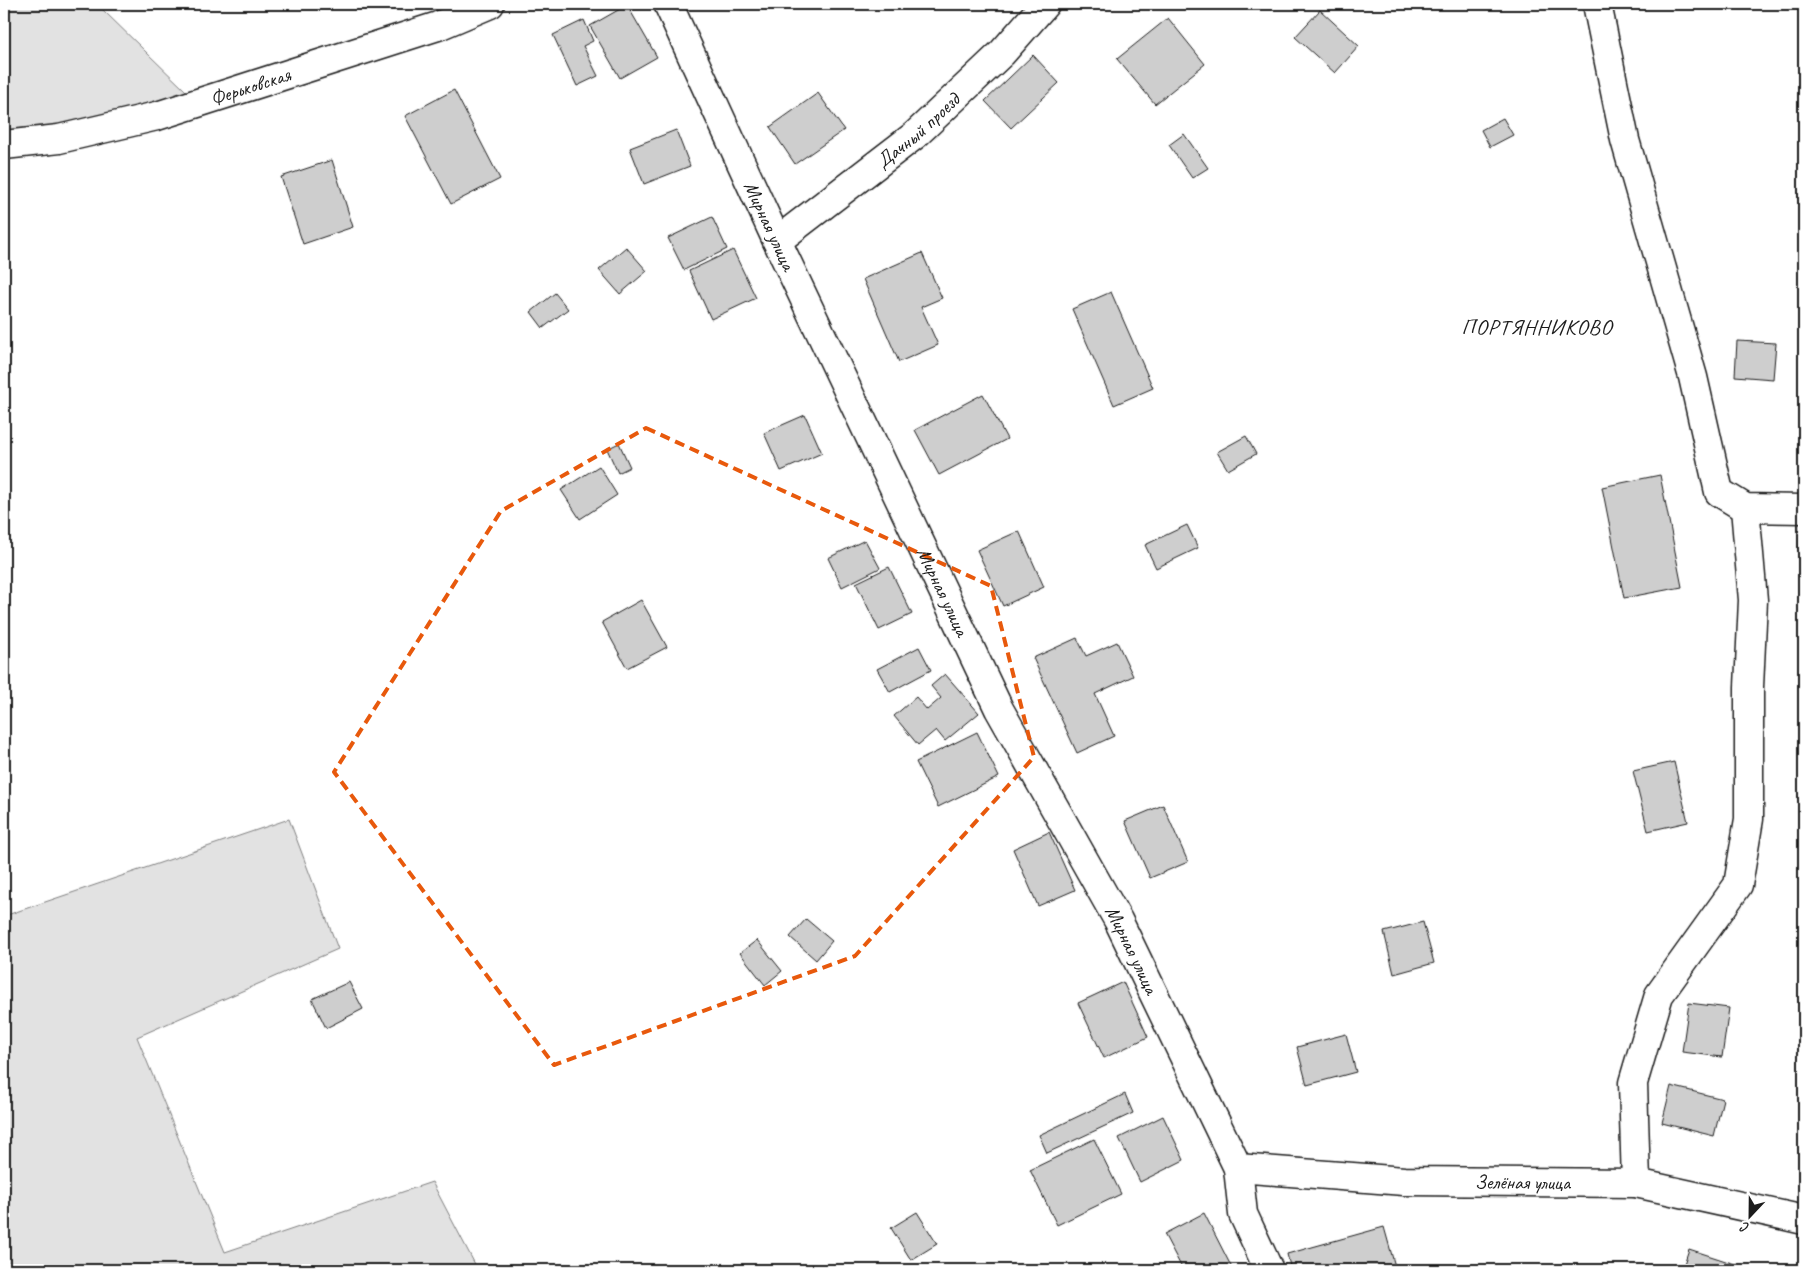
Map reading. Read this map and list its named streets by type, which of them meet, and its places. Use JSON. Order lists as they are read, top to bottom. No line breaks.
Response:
{"streets":{"street":["Ферьковская","Дачный проезд","Мирная улица","Зелёная улица"]},"crossings":[["Дачный проезд","Мирная улица"],["Мирная улица","Зелёная улица"]],"districts":["ПОРТЯННИКОВО"],"north":"bottom"}
